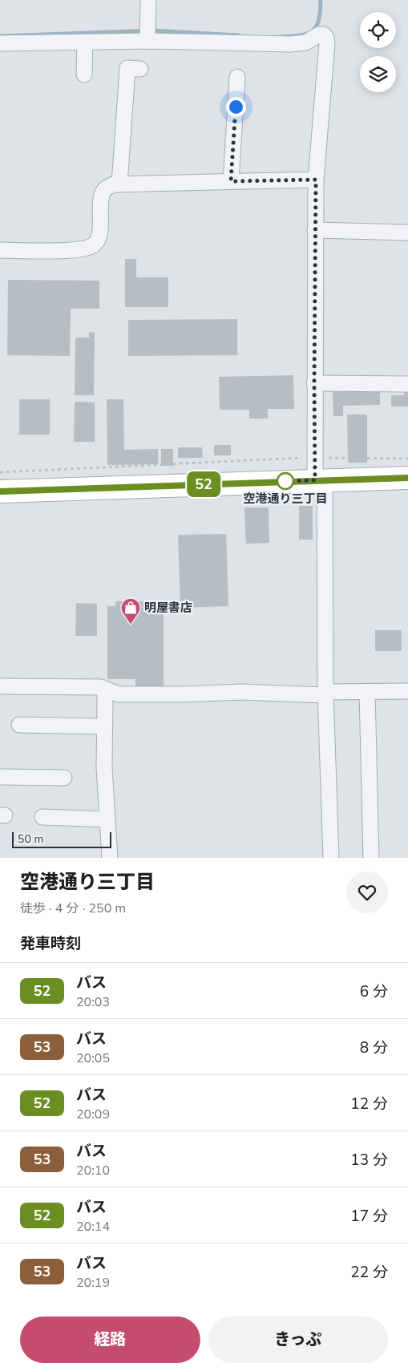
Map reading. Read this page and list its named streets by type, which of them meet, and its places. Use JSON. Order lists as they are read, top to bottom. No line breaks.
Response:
{"places":{"other":["空港通り三丁目"],"shop":["明屋書店"]},"lines":["bus line 52"],"scale_bar":"50 m","page":{"on_map":"52","scale":"50 m","heading":[["空港通り三丁目","徒歩 · 4 分 · 250 m"],"発車時刻"],"list":[{"mark":"52","name":"バス","note":"20:03","value":"6 分"},{"mark":"53","name":"バス","note":"20:05","value":"8 分"},{"mark":"52","name":"バス","note":"20:09","value":"12 分"},{"mark":"53","name":"バス","note":"20:10","value":"13 分"},{"mark":"52","name":"バス","note":"20:14","value":"17 分"},{"mark":"53","name":"バス","note":"20:19","value":"22 分"}],"buttons":["経路","きっぷ"]}}
